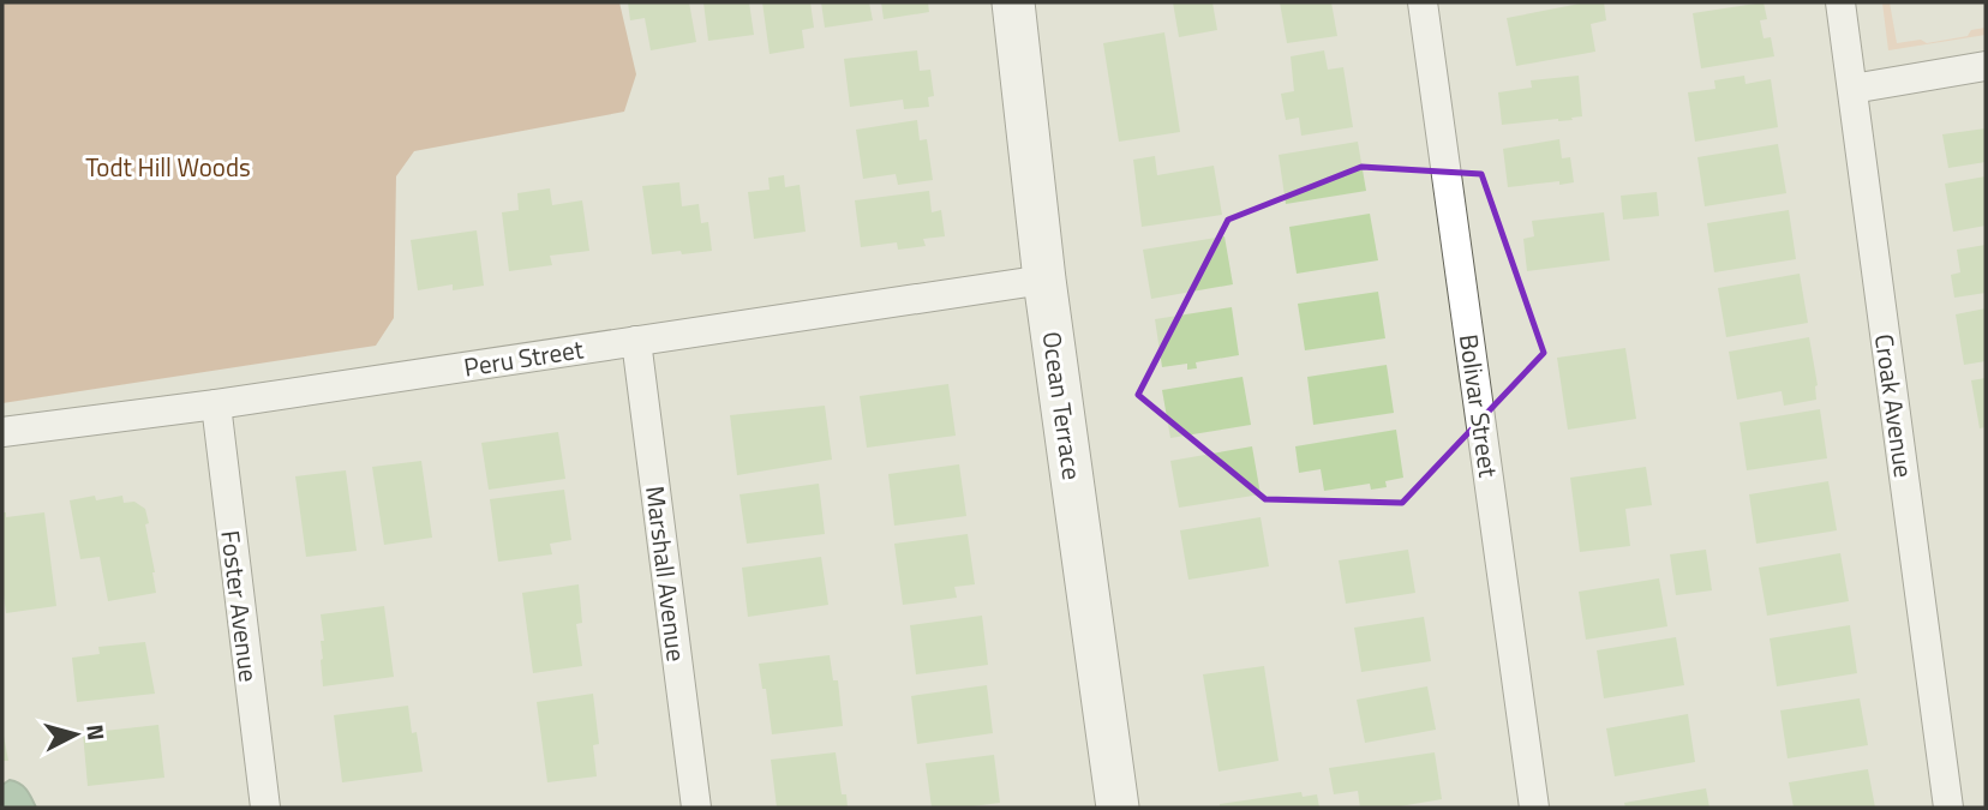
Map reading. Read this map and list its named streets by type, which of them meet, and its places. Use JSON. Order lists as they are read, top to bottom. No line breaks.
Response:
{"streets":{"street":["Peru Street","Ocean Terrace","Bolivar Street","Croak Avenue","Marshall Avenue","Foster Avenue"]},"crossings":[["Peru Street","Ocean Terrace"],["Peru Street","Marshall Avenue"],["Peru Street","Foster Avenue"]],"parks":["Todt Hill Woods"],"north":"right"}
